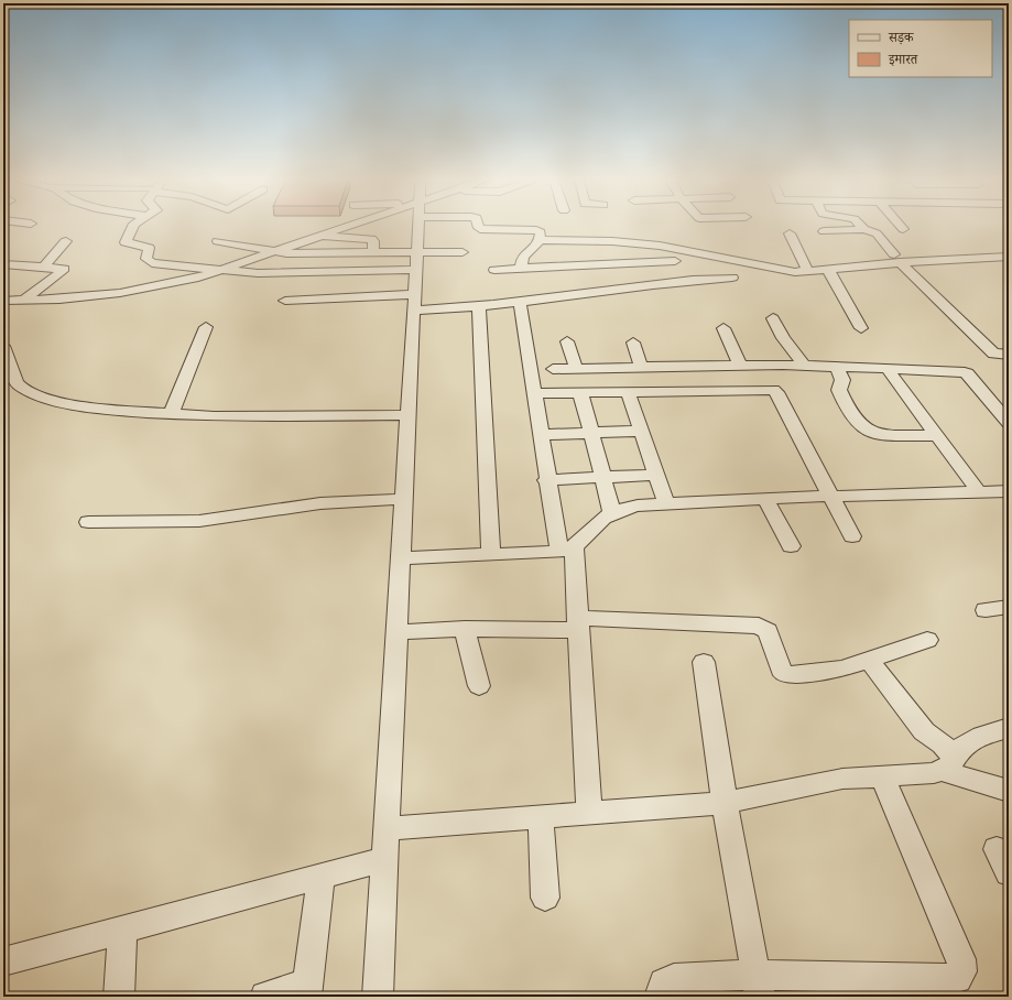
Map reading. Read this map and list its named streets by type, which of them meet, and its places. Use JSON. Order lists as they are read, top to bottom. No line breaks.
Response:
{"legend":["सड़क","इमारत"]}
